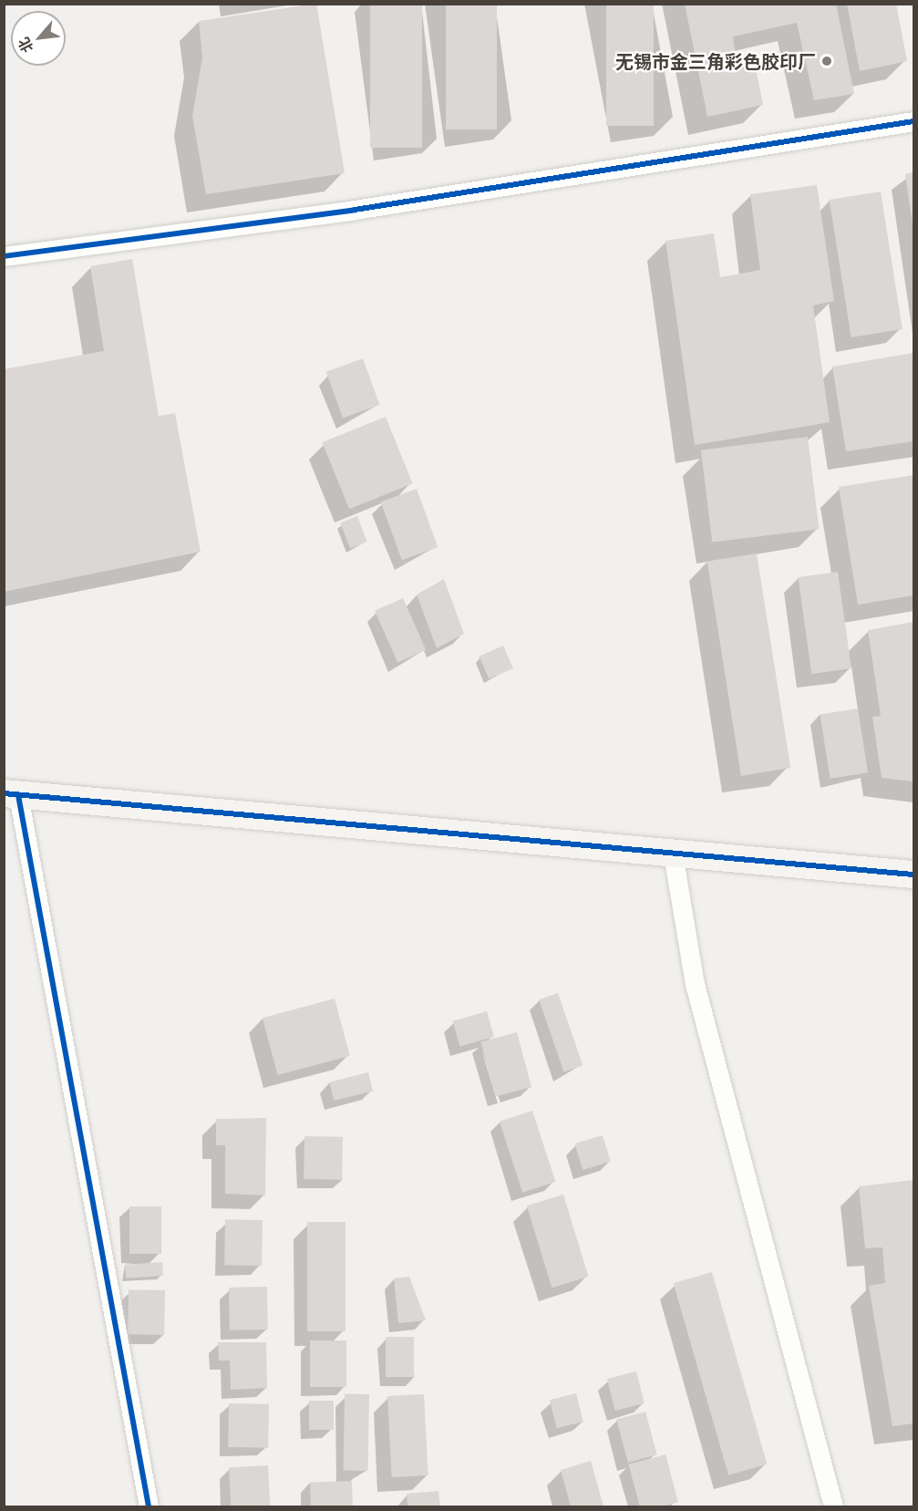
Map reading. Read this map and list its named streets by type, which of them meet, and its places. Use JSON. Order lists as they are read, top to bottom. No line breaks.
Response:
{"places":["无锡市金三角彩色胶印厂"],"north":"bottom left"}
